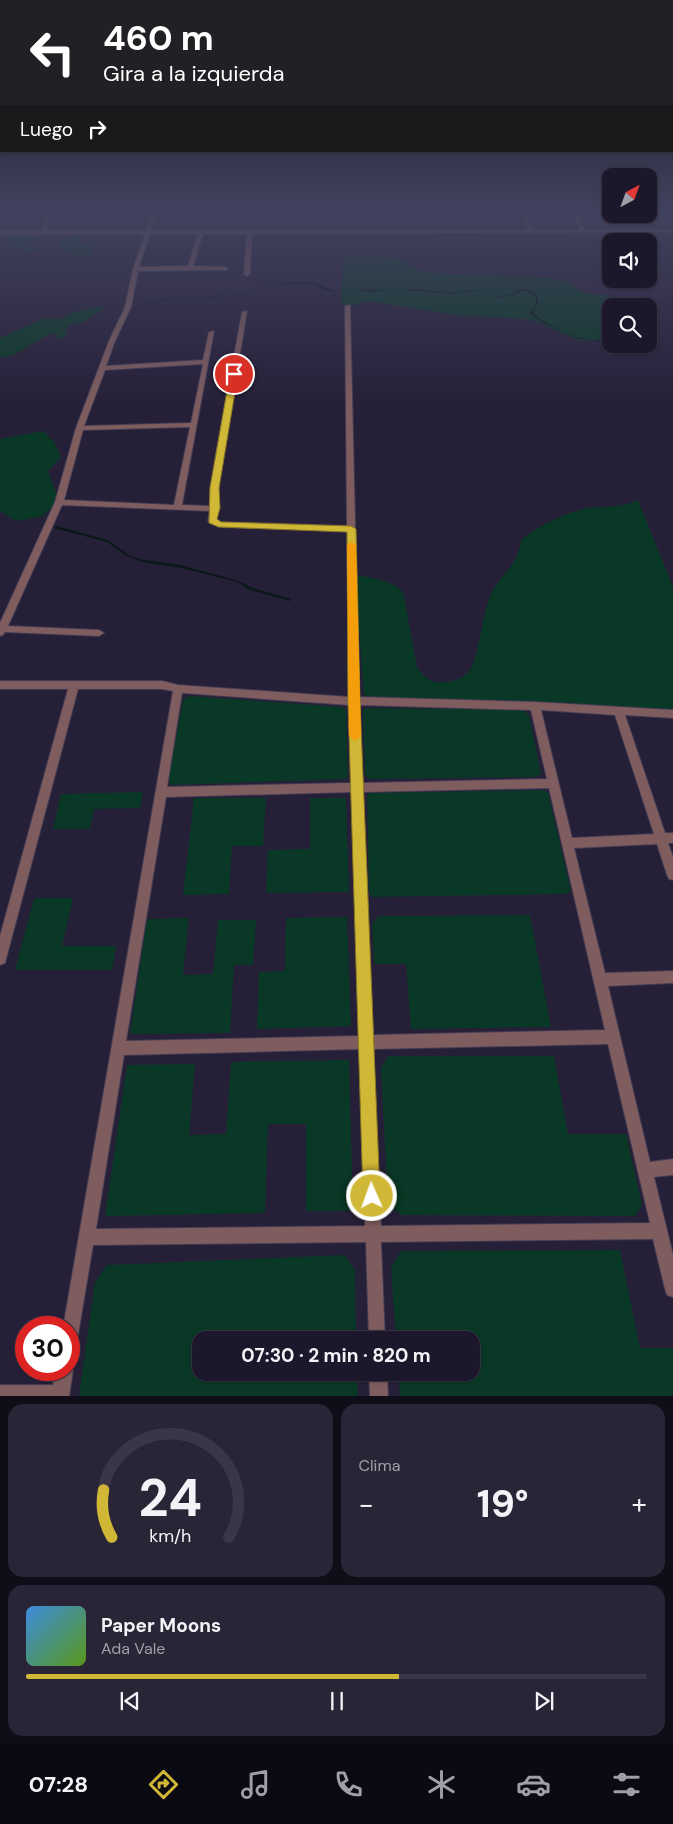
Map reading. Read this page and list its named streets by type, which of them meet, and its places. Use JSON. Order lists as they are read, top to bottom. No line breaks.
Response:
{"north":"top right","page":{"turn":["460 m","Gira a la izquierda"],"then":"Luego","limit":"30","trip":"07:30 · 2 min · 820 m","tile":"Clima","heat":["−","19°","+"],"song":["Paper Moons","Ada Vale"],"tabs":"07:28","gauge":["24","km/h"]}}
